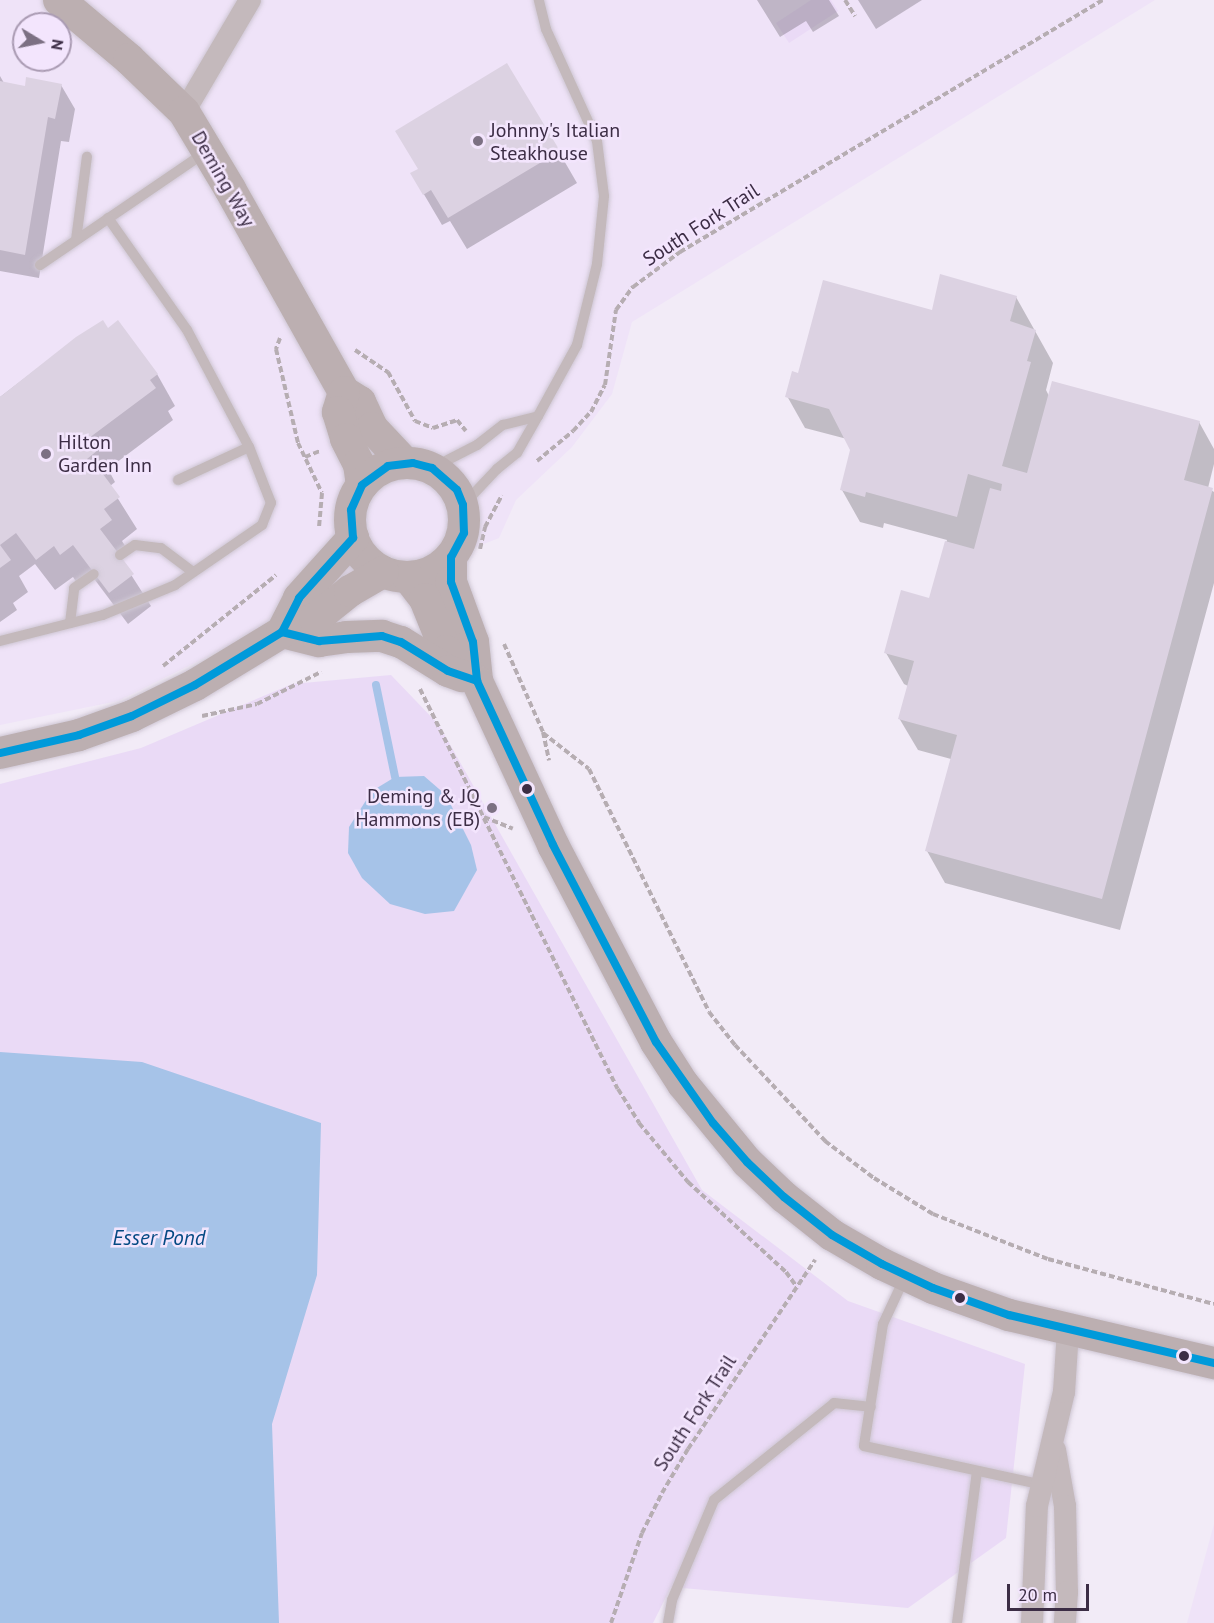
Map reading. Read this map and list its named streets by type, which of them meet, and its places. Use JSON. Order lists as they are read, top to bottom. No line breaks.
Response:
{"streets":{"street":["Deming Way"],"path":["South Fork Trail"]},"water":["Esser Pond"],"places":["Johnny's Italian Steakhouse","Hilton Garden Inn","Deming & JQ Hammons (EB)"],"scale_bar":"20 m","north":"right"}
